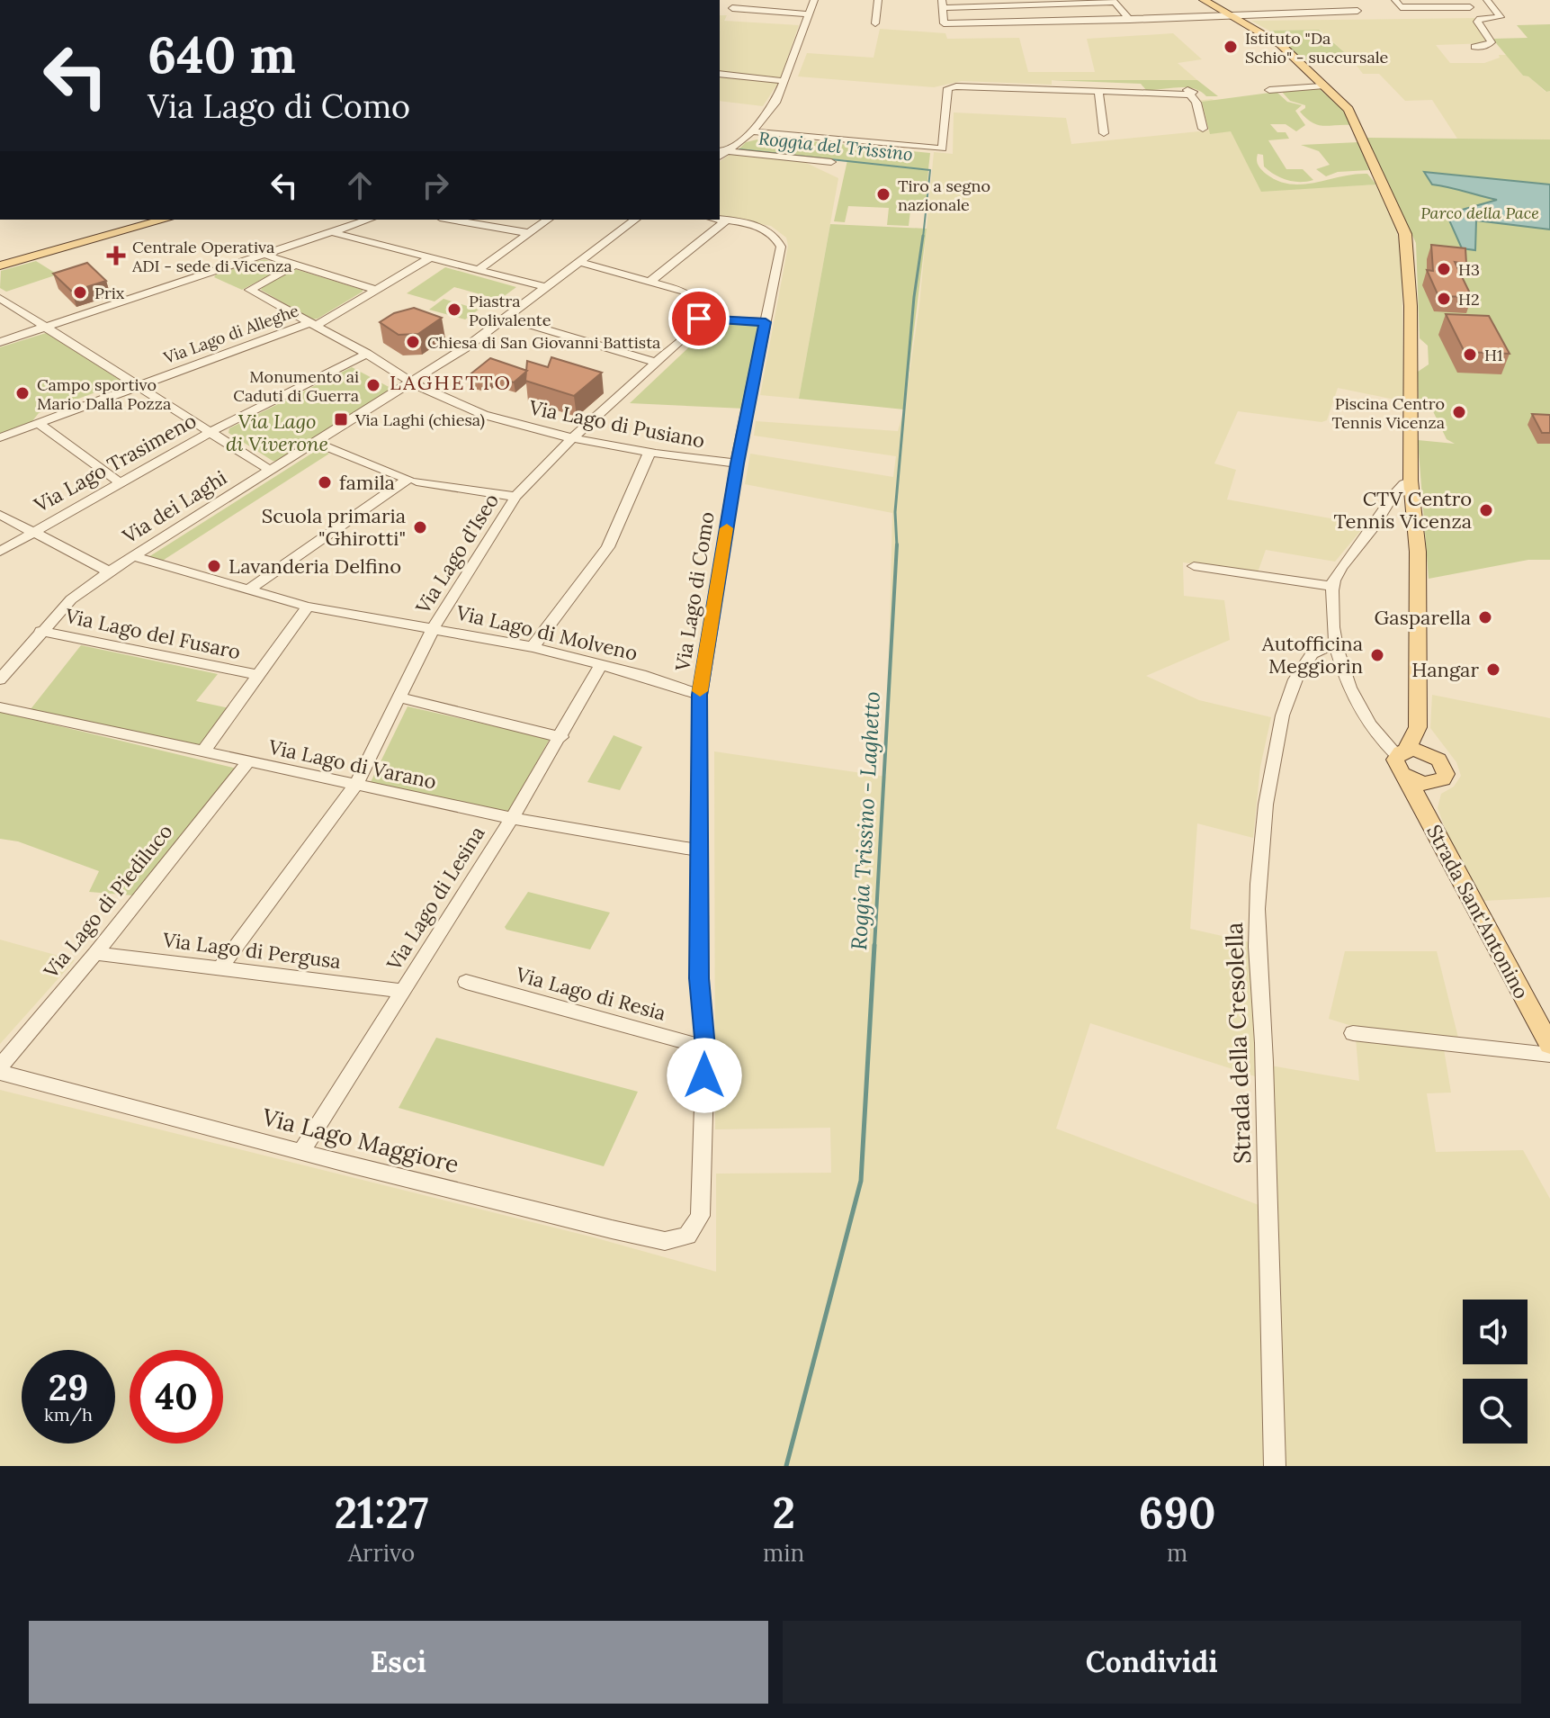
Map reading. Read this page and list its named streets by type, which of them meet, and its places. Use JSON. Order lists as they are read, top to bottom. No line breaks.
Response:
{"streets":{"main road":["Strada Sant'Antonino"],"street":["Via Lago di Alleghe","Via Lago di Pusiano","Via Lago Trasimeno","Via dei Laghi","Via Lago d'Iseo","Via Lago di Como","Via Lago di Molveno","Via Lago del Fusaro","Via Lago di Varano","Via Lago di Lesina","Via Lago di Piediluco","Via Lago di Pergusa","Via Lago di Resia","Strada della Cresolella","Via Lago Maggiore"]},"crossings":[["Via Lago di Pusiano","Via dei Laghi"],["Via Lago di Pusiano","Via Lago d'Iseo"],["Via Lago di Pusiano","Via Lago di Como"],["Via dei Laghi","Via Lago di Molveno"],["Via dei Laghi","Via Lago del Fusaro"],["Via Lago d'Iseo","Via Lago di Molveno"],["Via Lago d'Iseo","Via Lago di Varano"],["Via Lago d'Iseo","Via Lago di Pergusa"],["Via Lago di Como","Via Lago di Molveno"],["Via Lago di Como","Via Lago di Varano"],["Via Lago di Como","Via Lago di Resia"],["Via Lago di Como","Via Lago Maggiore"],["Via Lago di Molveno","Via Lago di Lesina"],["Via Lago di Varano","Via Lago di Lesina"],["Via Lago di Varano","Via Lago di Piediluco"],["Via Lago di Lesina","Via Lago di Pergusa"],["Via Lago di Lesina","Via Lago Maggiore"],["Via Lago di Piediluco","Via Lago di Pergusa"],["Strada Sant'Antonino","Strada della Cresolella"]],"districts":["LAGHETTO"],"water":["Roggia del Trissino","Roggia Trissino - Laghetto"],"parks":["Parco della Pace","Via Lago di Viverone"],"places":{"other":["Istituto \"Da Schio\" - succursale","Tiro a segno nazionale","H3","Prix","H2","Piastra Polivalente","Chiesa di San Giovanni Battista","H1","Monumento ai Caduti di Guerra","Campo sportivo Mario Dalla Pozza","Piscina Centro Tennis Vicenza","famila","CTV Centro Tennis Vicenza","Scuola primaria \"Ghirotti\"","Lavanderia Delfino","Gasparella","Autofficina Meggiorin","Hangar"],"health":["Centrale Operativa ADI - sede di Vicenza"],"transit":["Via Laghi (chiesa)"]},"page":{"turn":["640 m","Via Lago di Como"],"speed":"29 km/h","limit":"40","eta":["21:27","Arrivo","2","min","690","m"],"buttons":["Esci","Condividi"]}}
